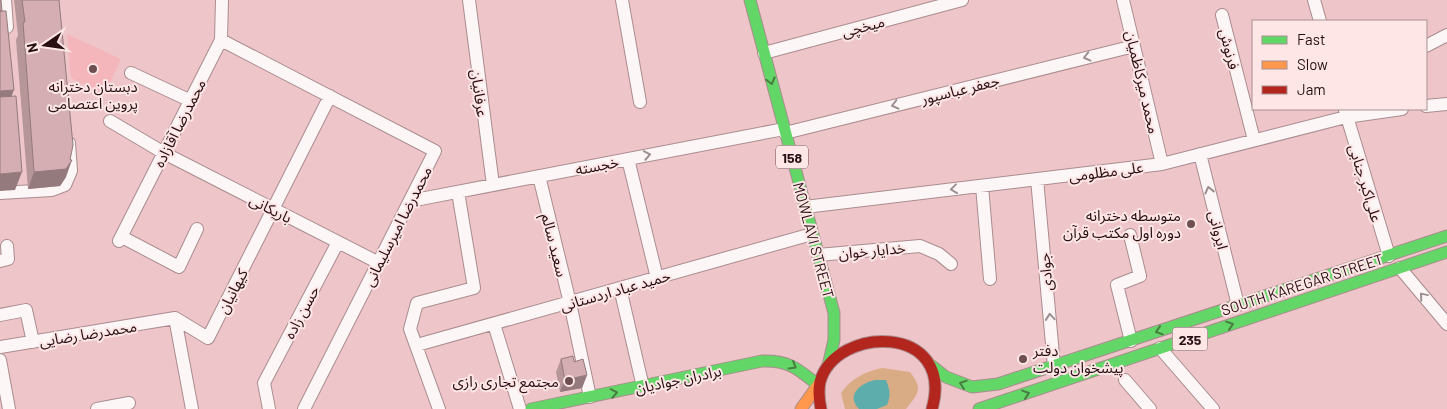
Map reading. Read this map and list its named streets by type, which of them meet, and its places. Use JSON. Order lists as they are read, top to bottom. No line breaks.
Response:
{"streets":{"main road":["158","MOWLAVI STREET","SOUTH KAREGAR STREET","235","برادران جوادیان"],"street":["میخچی","فرنوش","محمد میرکاظمیان","جعفر عباسپور","عرفانیان","محمدرضا آقازاده","خجسته","علی مظلومی","علی‌اکبر جنابی","باریکانی","محمدرضا امیرسلیمانی","ایروانی","سعید سالم","خدایار خوان","جوادی","حمید عباد اردستانی","کیهانیان","حسن زاده","محمدرضا رضایی"]},"crossings":[["میخچی","MOWLAVI STREET"],["فرنوش","علی مظلومی"],["محمد میرکاظمیان","جعفر عباسپور"],["محمد میرکاظمیان","علی مظلومی"],["جعفر عباسپور","خجسته"],["جعفر عباسپور","MOWLAVI STREET"],["عرفانیان","خجسته"],["محمدرضا آقازاده","باریکانی"],["محمدرضا آقازاده","محمدرضا امیرسلیمانی"],["خجسته","محمدرضا امیرسلیمانی"],["خجسته","MOWLAVI STREET"],["خجسته","سعید سالم"],["علی مظلومی","علی‌اکبر جنابی"],["علی مظلومی","ایروانی"],["علی مظلومی","MOWLAVI STREET"],["علی مظلومی","جوادی"],["علی‌اکبر جنابی","SOUTH KAREGAR STREET"],["باریکانی","محمدرضا امیرسلیمانی"],["باریکانی","کیهانیان"],["باریکانی","حسن زاده"],["ایروانی","SOUTH KAREGAR STREET"],["MOWLAVI STREET","خدایار خوان"],["MOWLAVI STREET","SOUTH KAREGAR STREET"],["MOWLAVI STREET","حمید عباد اردستانی"],["سعید سالم","حمید عباد اردستانی"],["سعید سالم","برادران جوادیان"],["جوادی","SOUTH KAREGAR STREET"],["SOUTH KAREGAR STREET","235"],["کیهانیان","محمدرضا رضایی"]],"one_way":["جعفر عباسپور","خجسته","ایروانی","برادران جوادیان"],"places":["دبستان دخترانه پروین اعتصامی","متوسطه دخترانه دوره اول مکتب قرآن","دفتر پیشخوان دولت","مجتمع تجاری رازی"],"legend":["Fast","Slow","Jam"],"north":"left"}
